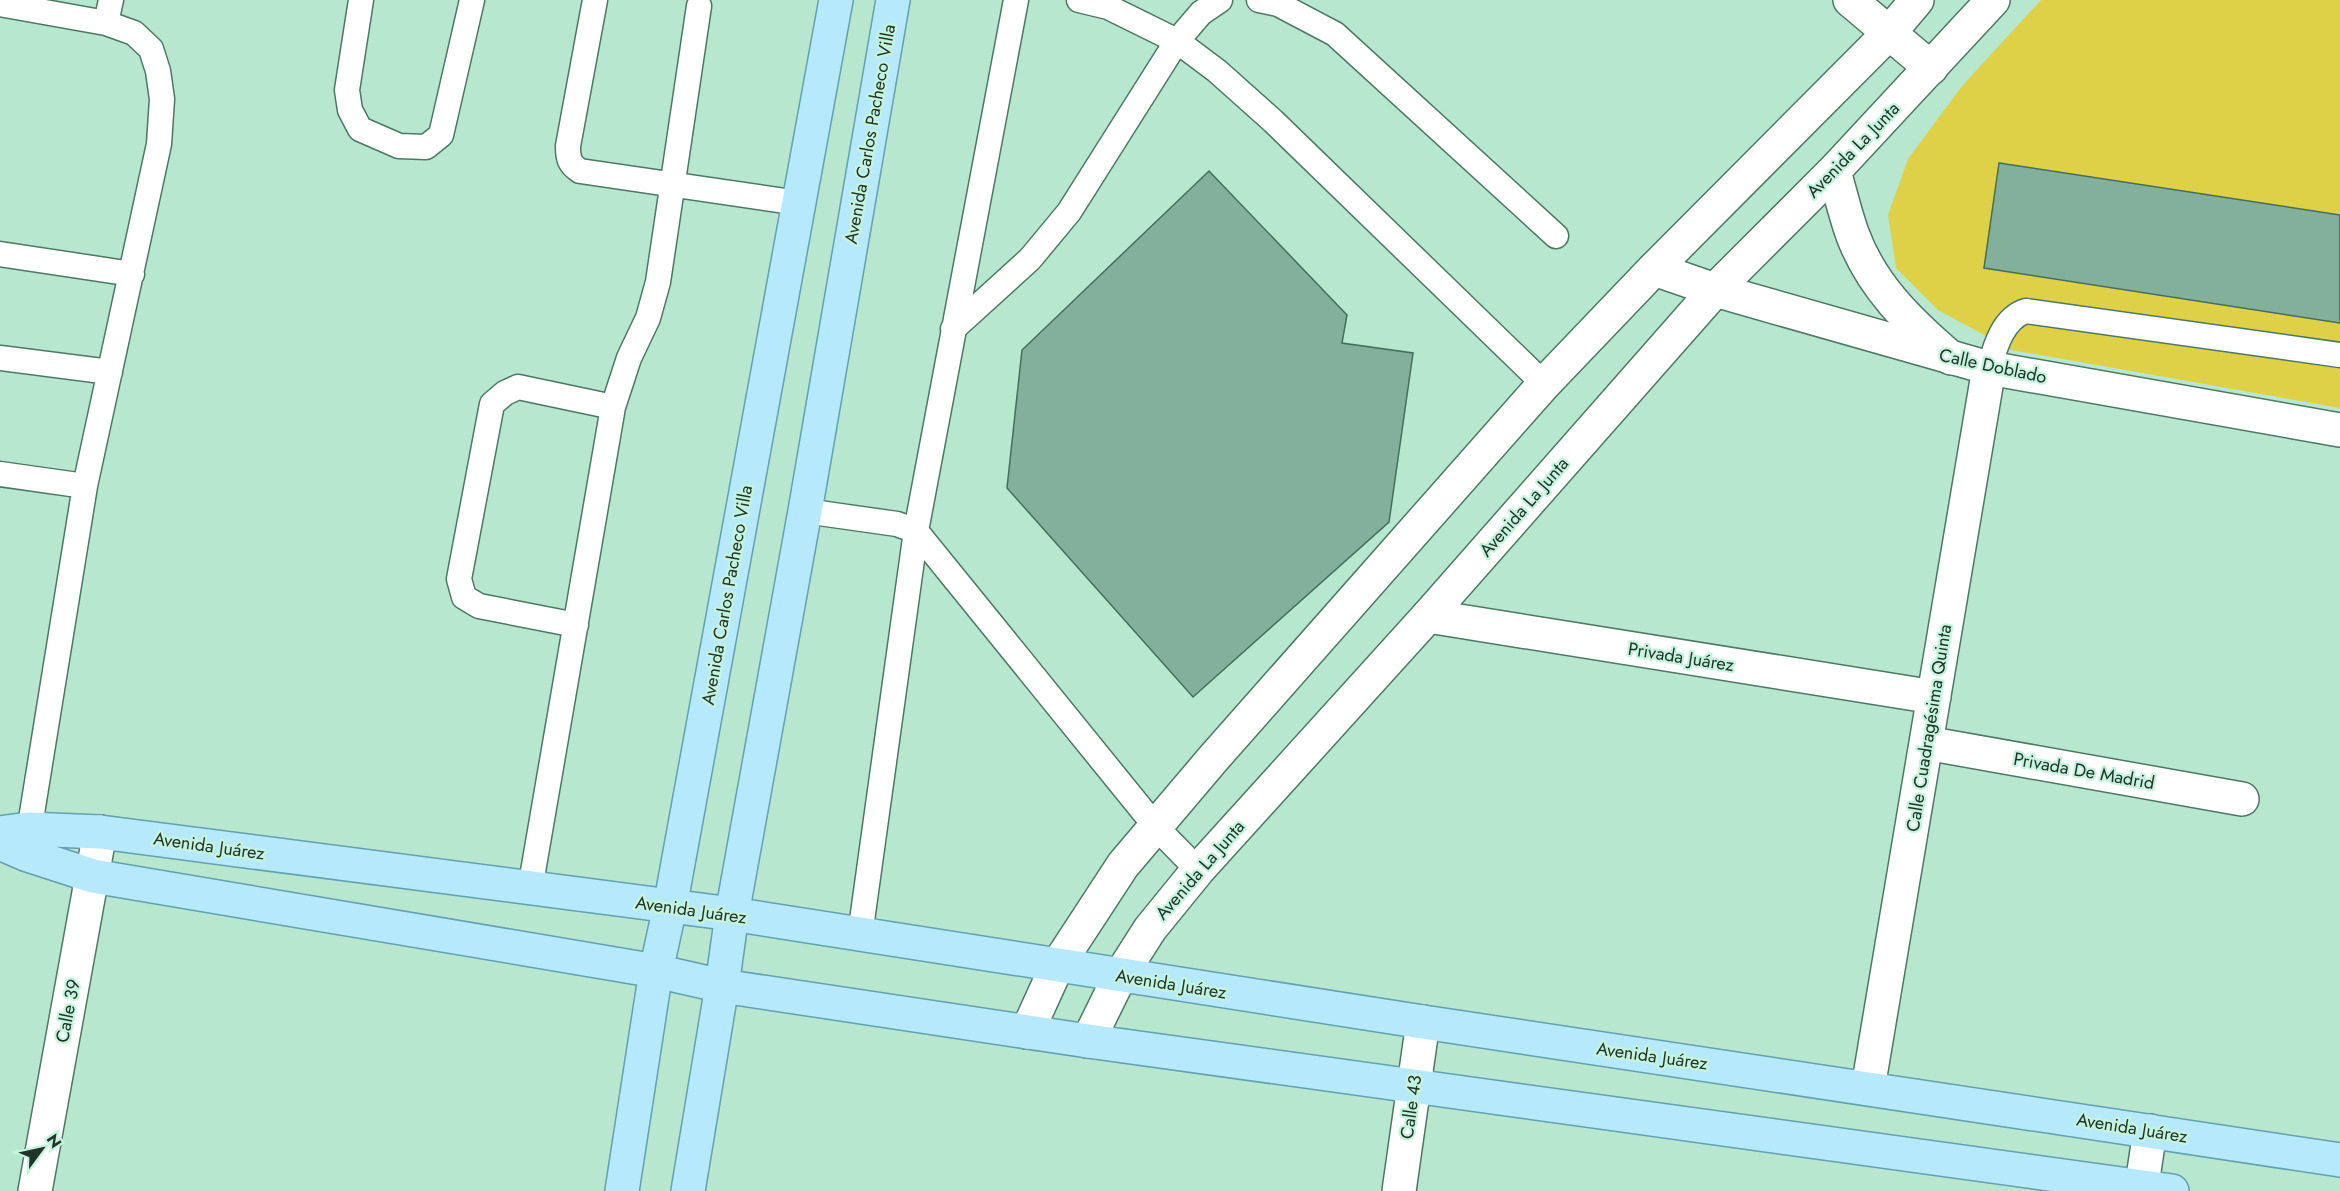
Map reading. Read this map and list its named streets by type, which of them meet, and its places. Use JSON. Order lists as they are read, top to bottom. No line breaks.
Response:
{"streets":{"main road":["Avenida Carlos Pacheco Villa","Avenida Juárez"],"street":["Avenida La Junta","Calle Doblado","Privada Juárez","Calle Cuadragésima Quinta","Privada De Madrid","Calle 39","Calle 43"]},"crossings":[["Avenida Carlos Pacheco Villa","Avenida Juárez"],["Avenida La Junta","Calle Doblado"],["Avenida La Junta","Privada Juárez"],["Avenida La Junta","Avenida Juárez"],["Calle Doblado","Calle Cuadragésima Quinta"],["Privada Juárez","Calle Cuadragésima Quinta"],["Calle Cuadragésima Quinta","Privada De Madrid"],["Calle Cuadragésima Quinta","Avenida Juárez"],["Avenida Juárez","Calle 39"],["Avenida Juárez","Calle 43"]],"north":"top right"}
